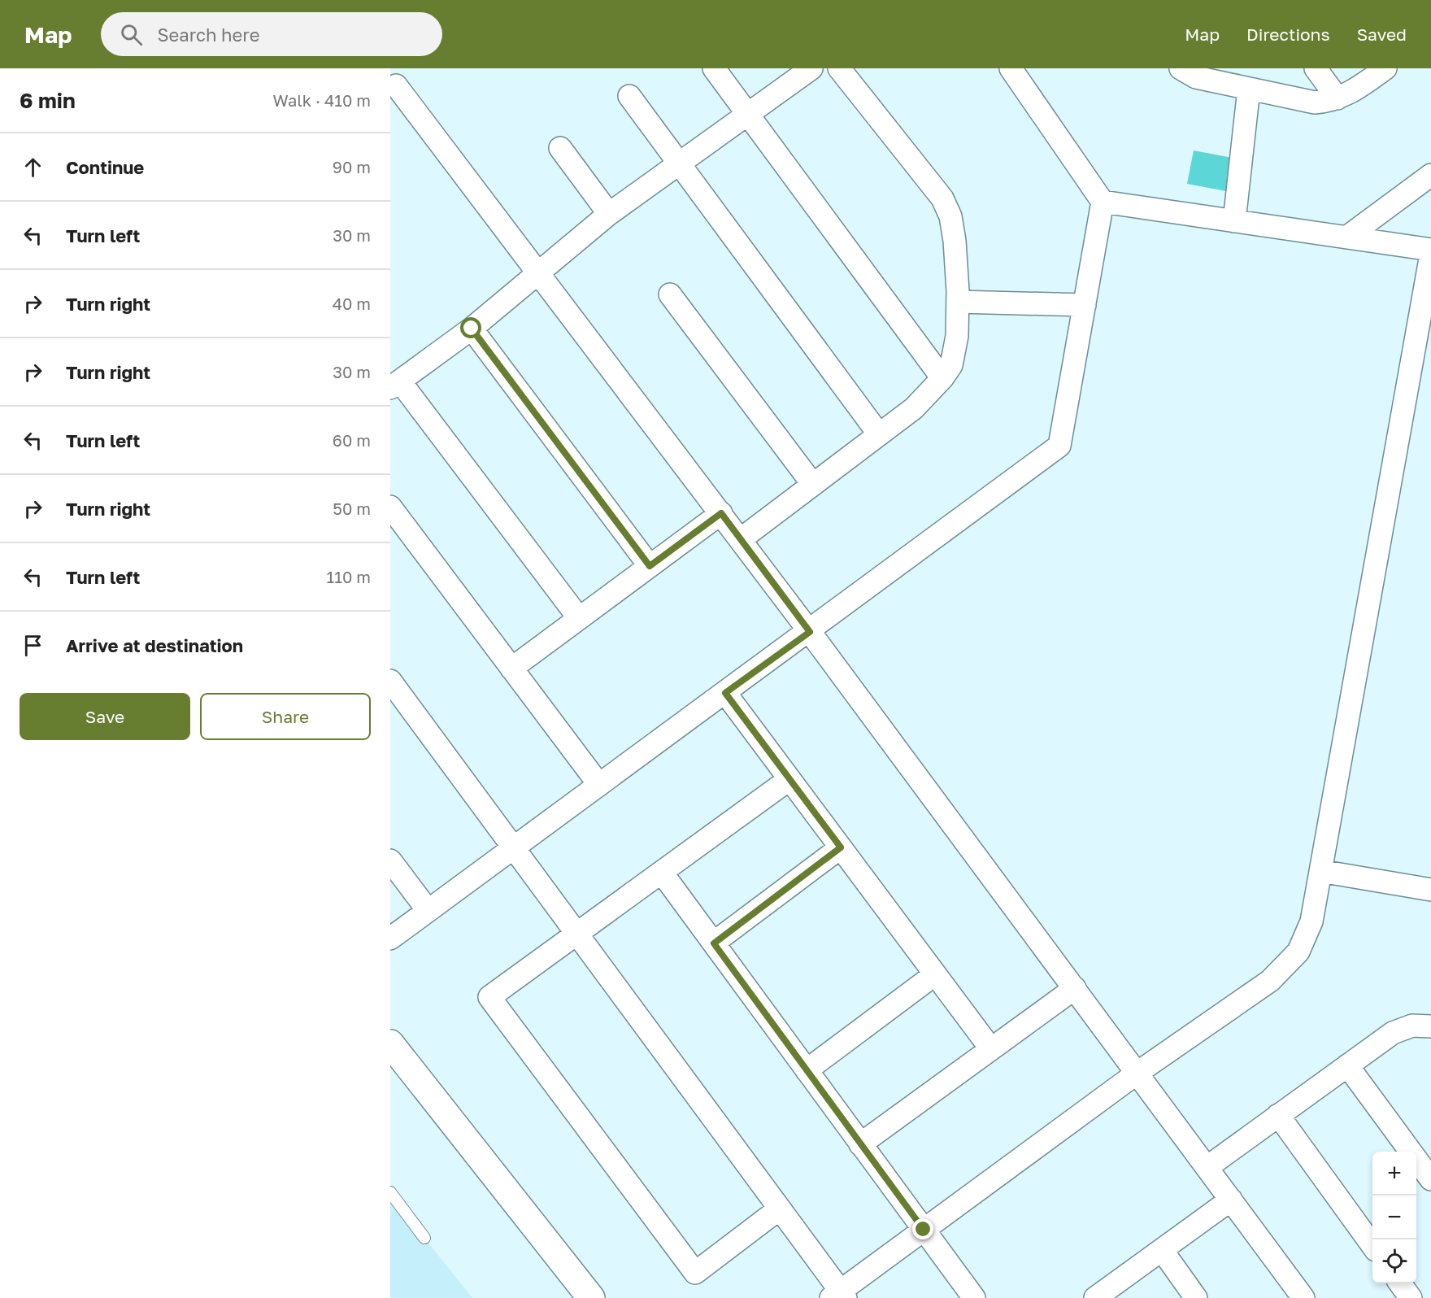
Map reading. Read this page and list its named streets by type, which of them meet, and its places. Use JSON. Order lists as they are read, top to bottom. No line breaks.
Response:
{"page":{"header":"Map","search":"Search here","nav":["Map","Directions","Saved"],"heading":["6 min","Walk · 410 m"],"list":[["Continue","90 m"],["Turn left","30 m"],["Turn right","40 m"],["Turn right","30 m"],["Turn left","60 m"],["Turn right","50 m"],["Turn left","110 m"],"Arrive at destination"],"buttons":["Save","Share"],"map_buttons":["+","−"]}}
